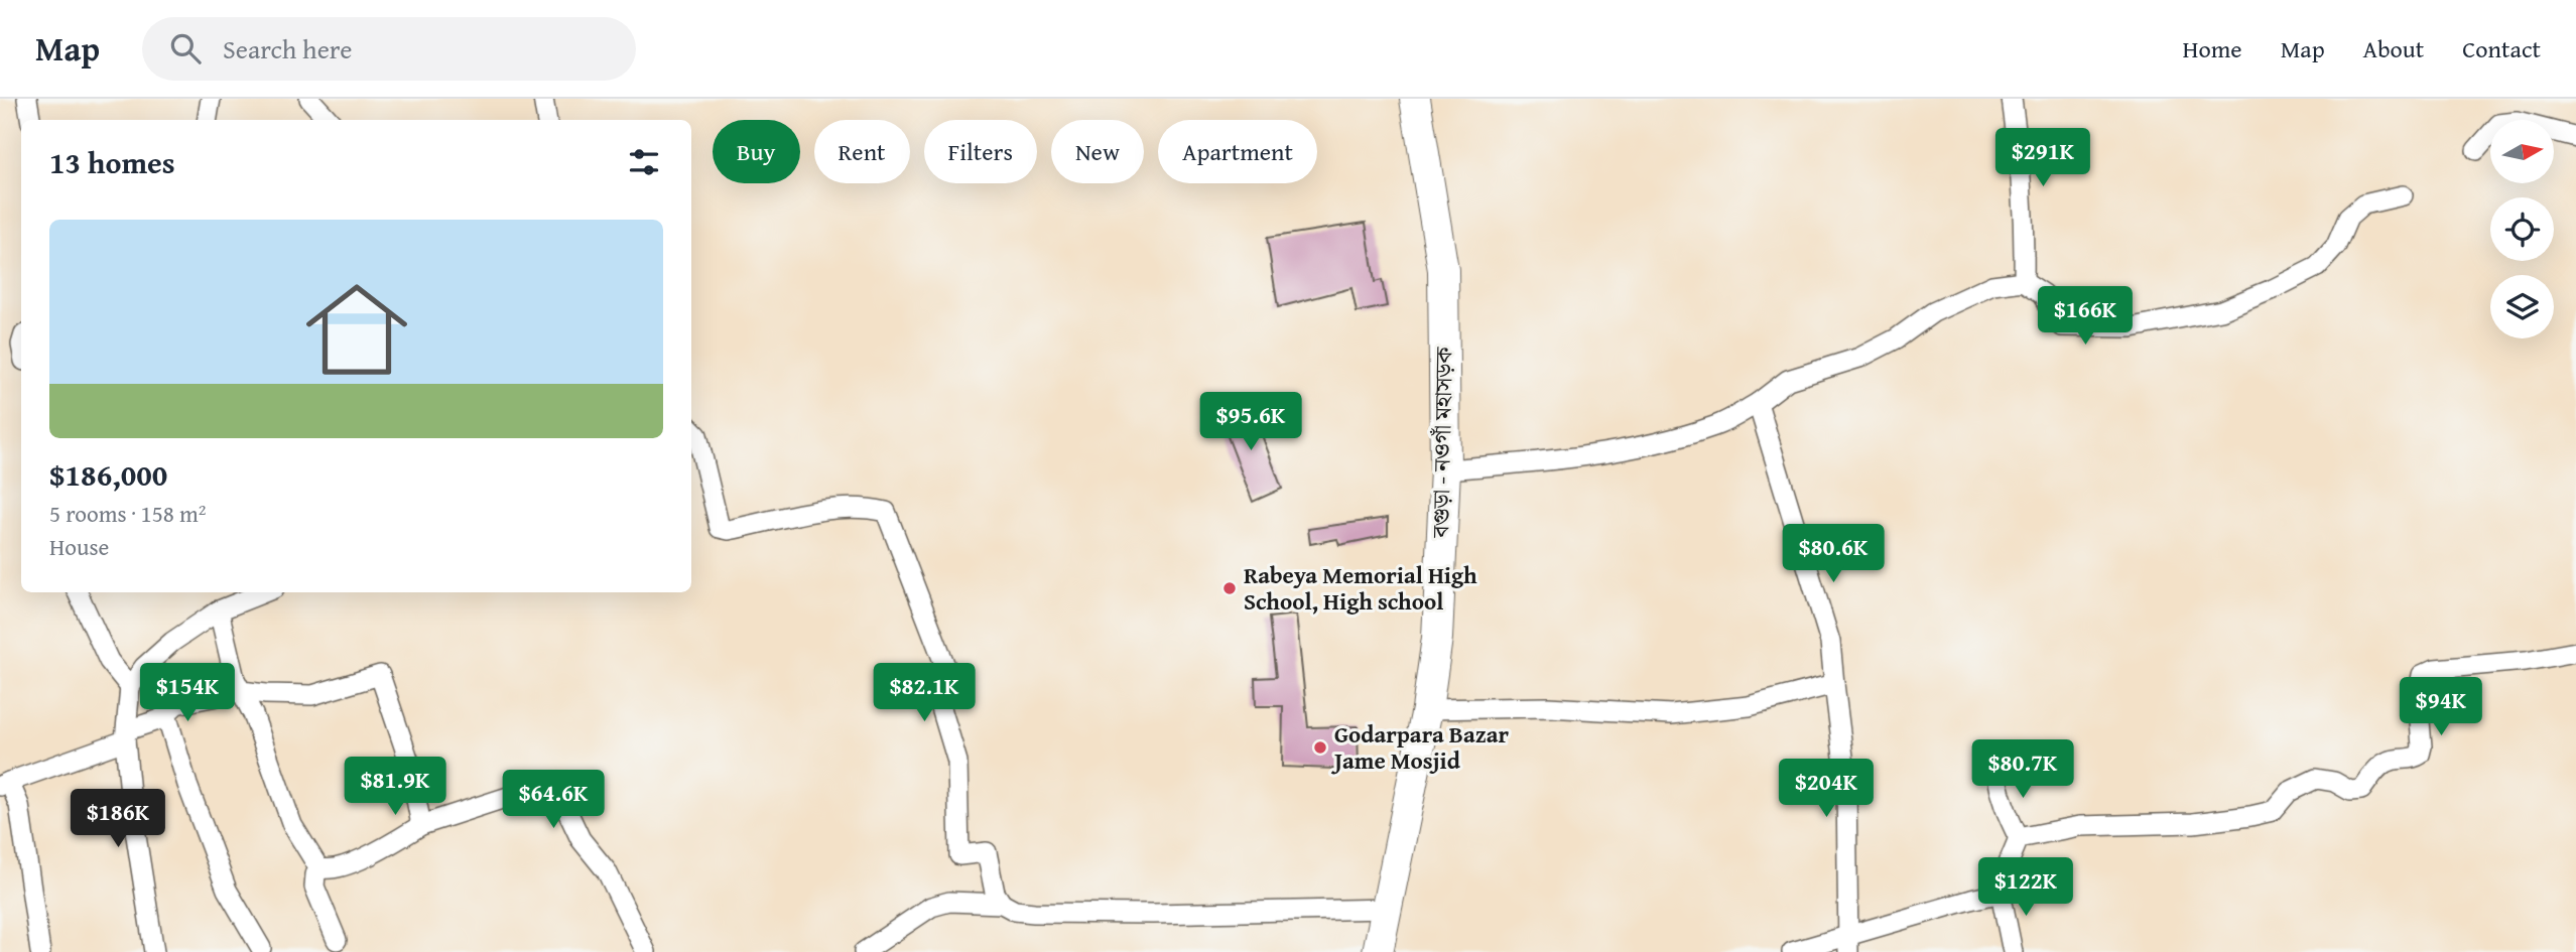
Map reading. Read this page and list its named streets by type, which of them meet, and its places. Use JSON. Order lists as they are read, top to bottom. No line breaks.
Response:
{"streets":{"main road":["বগুড়া - নওগাঁ মহাসড়ক"]},"places":["Rabeya Memorial High School, High school","Godarpara Bazar Jame Mosjid"],"north":"right","page":{"header":"Map","search":"Search here","nav":["Home","Map","About","Contact"],"chip":["Buy","Rent","Filters","New","Apartment"],"heading":"13 homes","price":["$291K","$166K","$95.6K","$80.6K","$154K","$82.1K","$94K","$80.7K","$81.9K","$204K","$64.6K","$186K","$122K"],"list":[{"name":"$186,000","note":"5 rooms · 158 m² · House"}]}}
